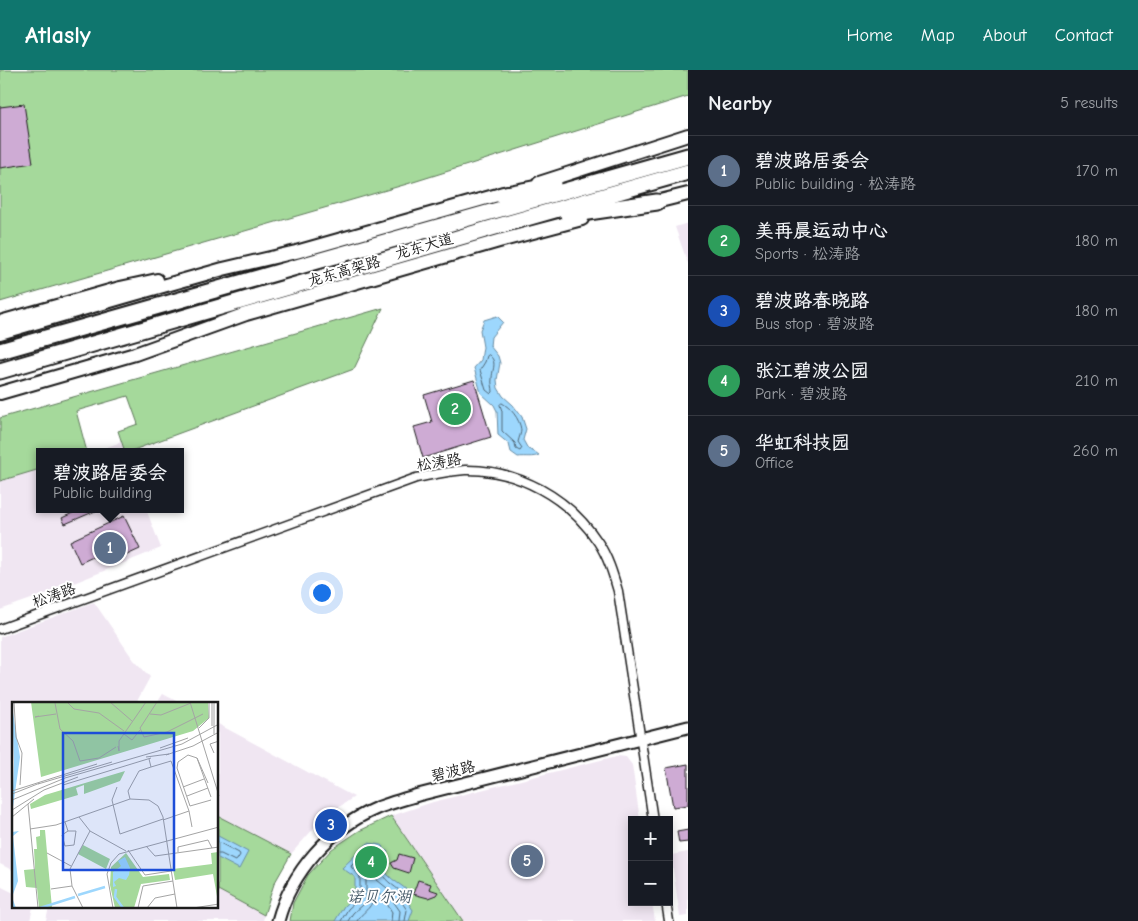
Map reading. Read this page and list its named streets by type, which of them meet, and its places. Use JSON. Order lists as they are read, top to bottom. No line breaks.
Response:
{"streets":{"highway":["龙东高架路"],"main road":["龙东大道"],"street":["松涛路","碧波路"]},"crossings":[["松涛路","碧波路"]],"water":["诺贝尔湖"],"page":{"header":"Atlasly","nav":["Home","Map","About","Contact"],"heading":["Nearby","5 results"],"list":[{"mark":"1","name":"碧波路居委会","note":"Public building · 松涛路","value":"170 m"},{"mark":"2","name":"美再晨运动中心","note":"Sports · 松涛路","value":"180 m"},{"mark":"3","name":"碧波路春晓路","note":"Bus stop · 碧波路","value":"180 m"},{"mark":"4","name":"张江碧波公园","note":"Park · 碧波路","value":"210 m"},{"mark":"5","name":"华虹科技园","note":"Office","value":"260 m"}],"pins":["2","1","3","5","4"],"popup":["碧波路居委会","Public building"],"map_buttons":["+","−"]}}
